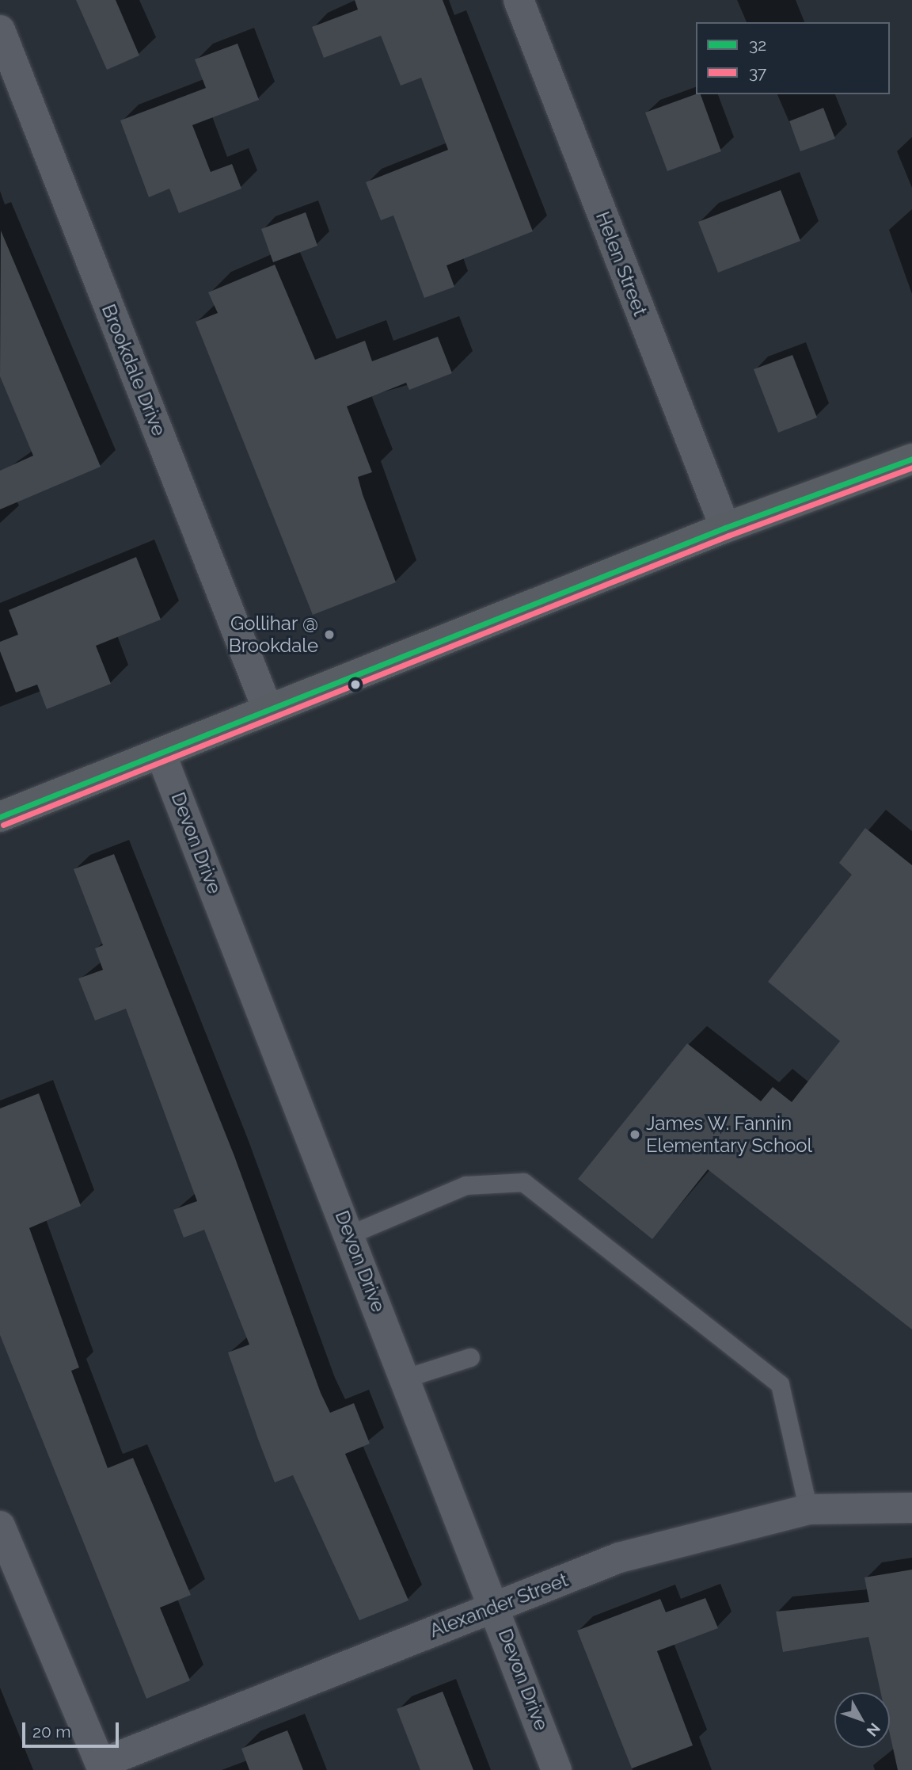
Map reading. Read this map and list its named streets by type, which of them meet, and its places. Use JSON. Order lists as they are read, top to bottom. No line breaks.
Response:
{"streets":{"street":["Helen Street","Brookdale Drive","Devon Drive","Alexander Street"]},"crossings":[["Devon Drive","Alexander Street"]],"places":["Gollihar @ Brookdale","James W. Fannin Elementary School"],"lines":["transit line 32","transit line 37"],"legend":["32","37"],"scale_bar":"20 m","north":"bottom right"}
